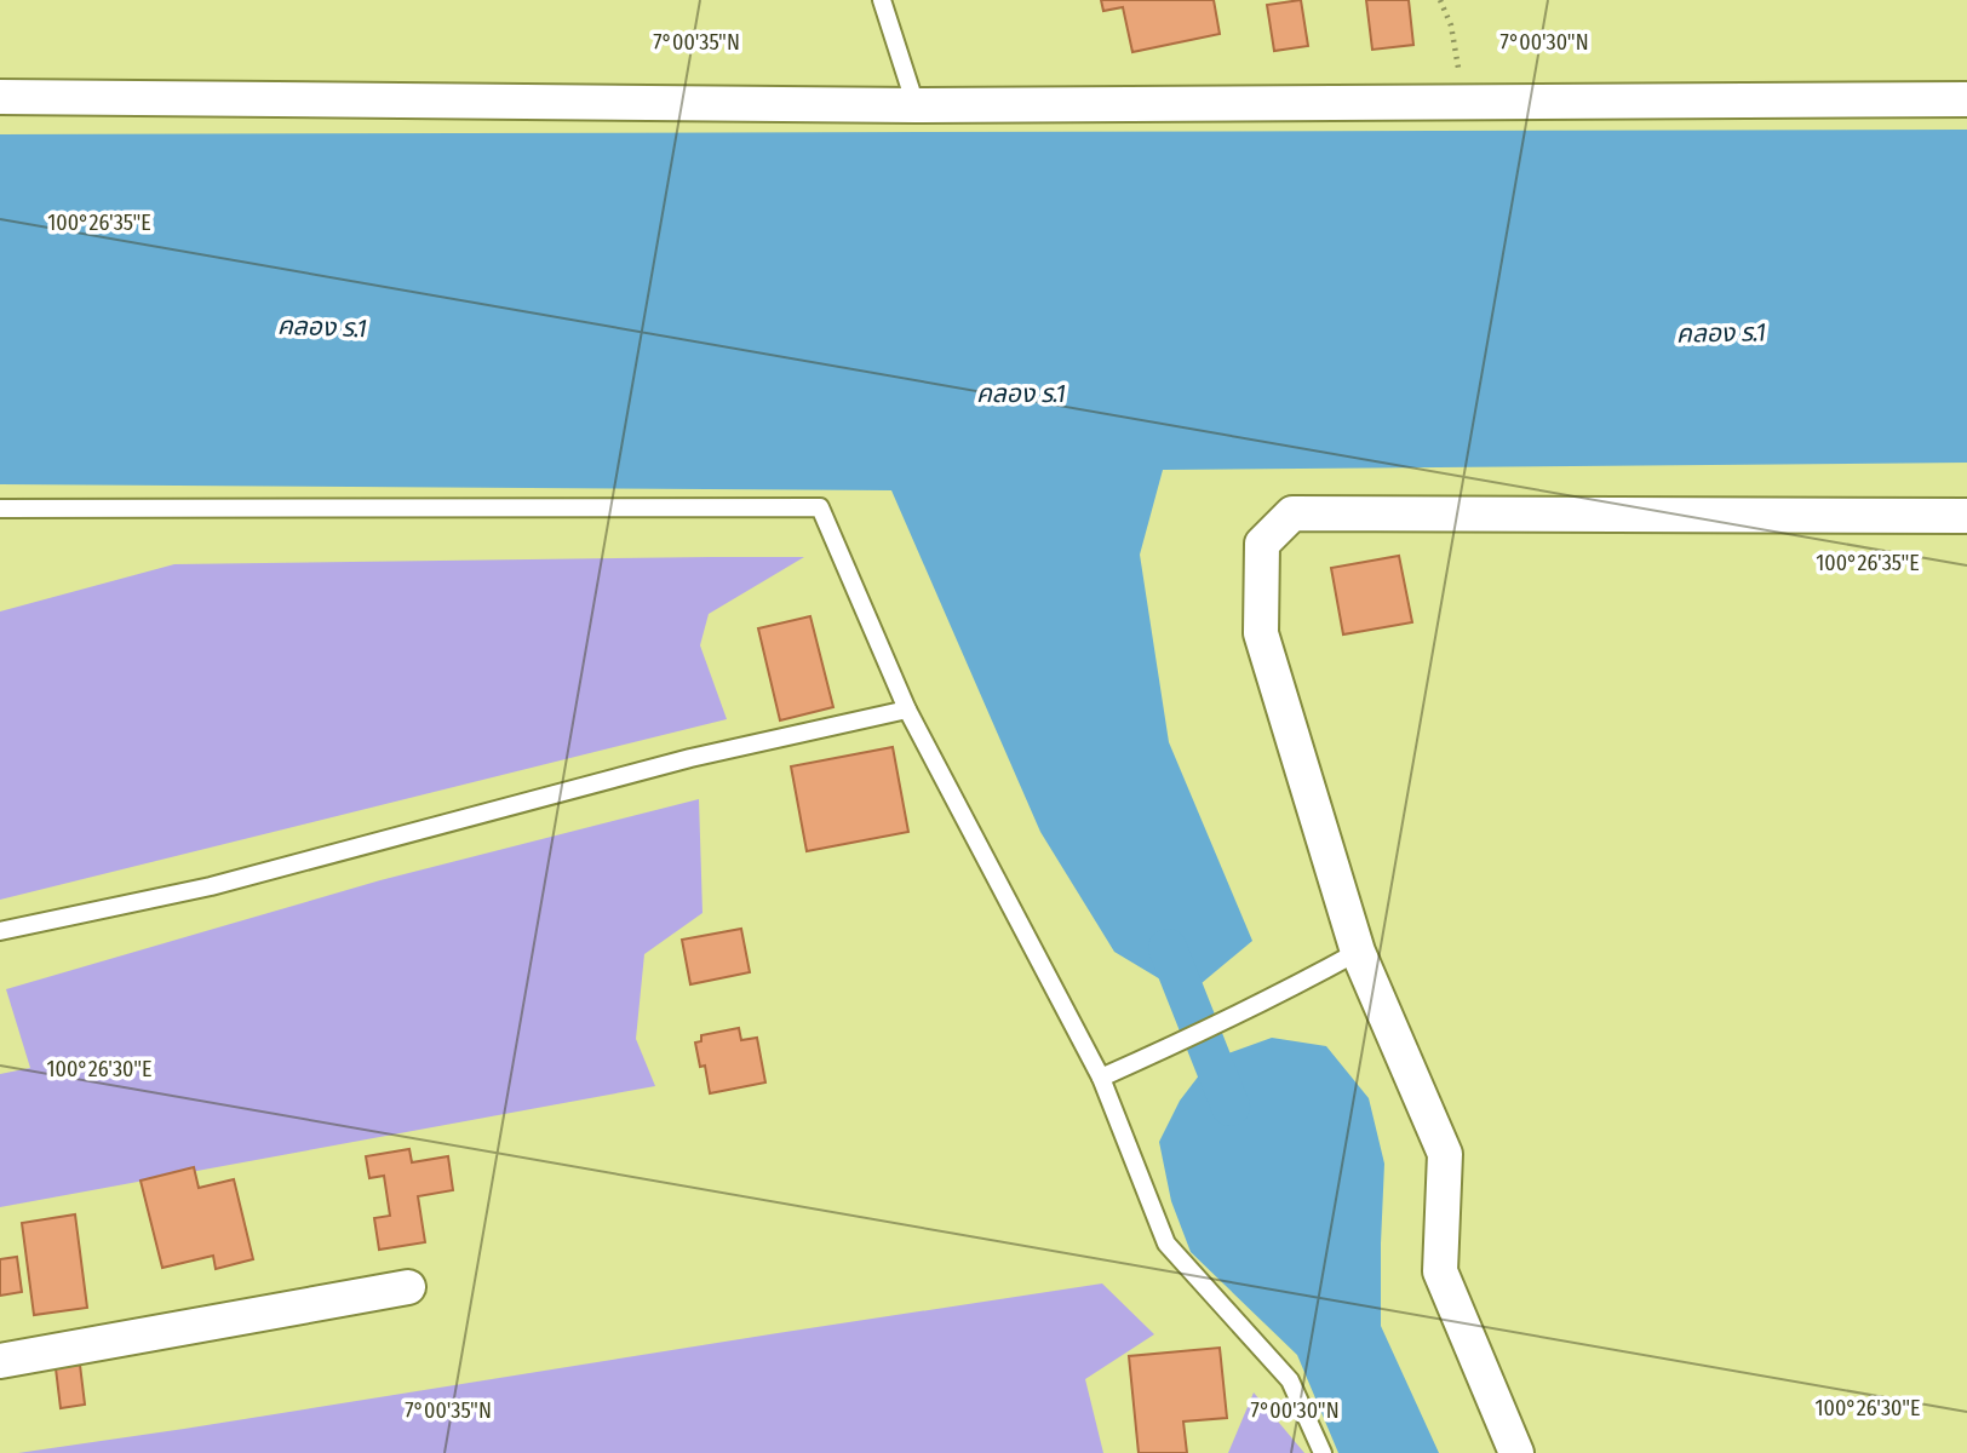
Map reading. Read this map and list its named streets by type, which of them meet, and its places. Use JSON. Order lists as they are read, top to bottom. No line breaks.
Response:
{"water":["คลอง ร.1"],"coordinates":["7°00'35\"N","7°00'30\"N","100°26'35\"E","100°26'30\"E"]}
